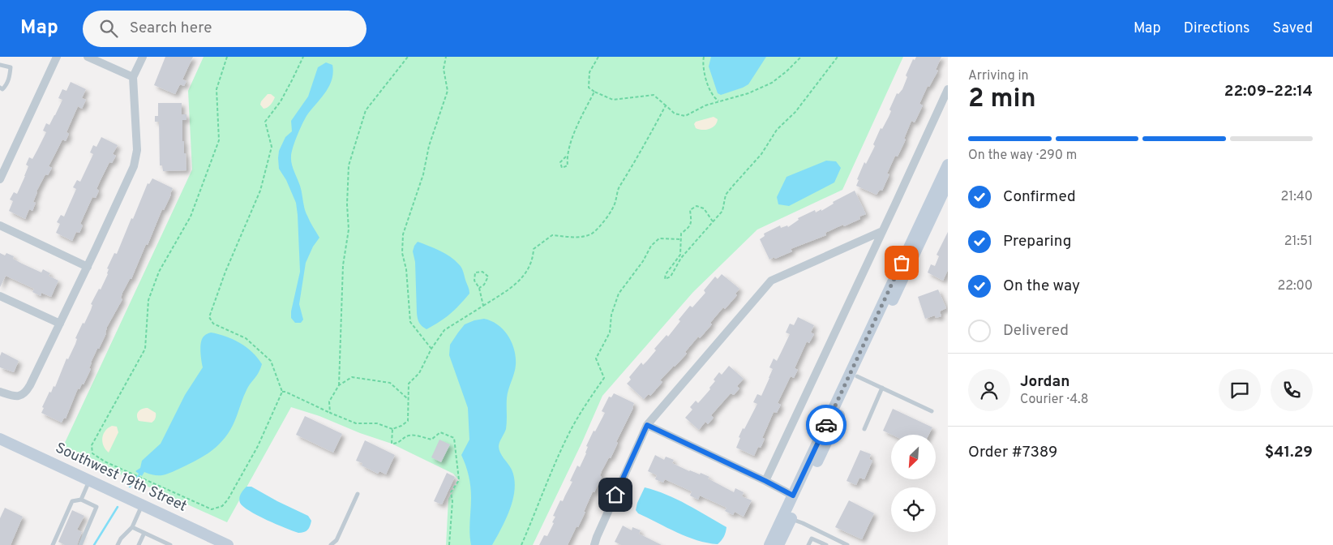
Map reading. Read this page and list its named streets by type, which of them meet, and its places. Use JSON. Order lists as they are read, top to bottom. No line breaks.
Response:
{"streets":{"main road":["Southwest 19th Street"]},"north":"bottom left","page":{"header":"Map","search":"Search here","nav":["Map","Directions","Saved"],"heading":["2 min","Arriving in","22:09–22:14"],"panel":["Jordan","Courier · 4.8","Order #7389","$41.29"],"bar":"On the way · 290 m","list":[["Confirmed","21:40"],["Preparing","21:51"],["On the way","22:00"],"Delivered"]}}
